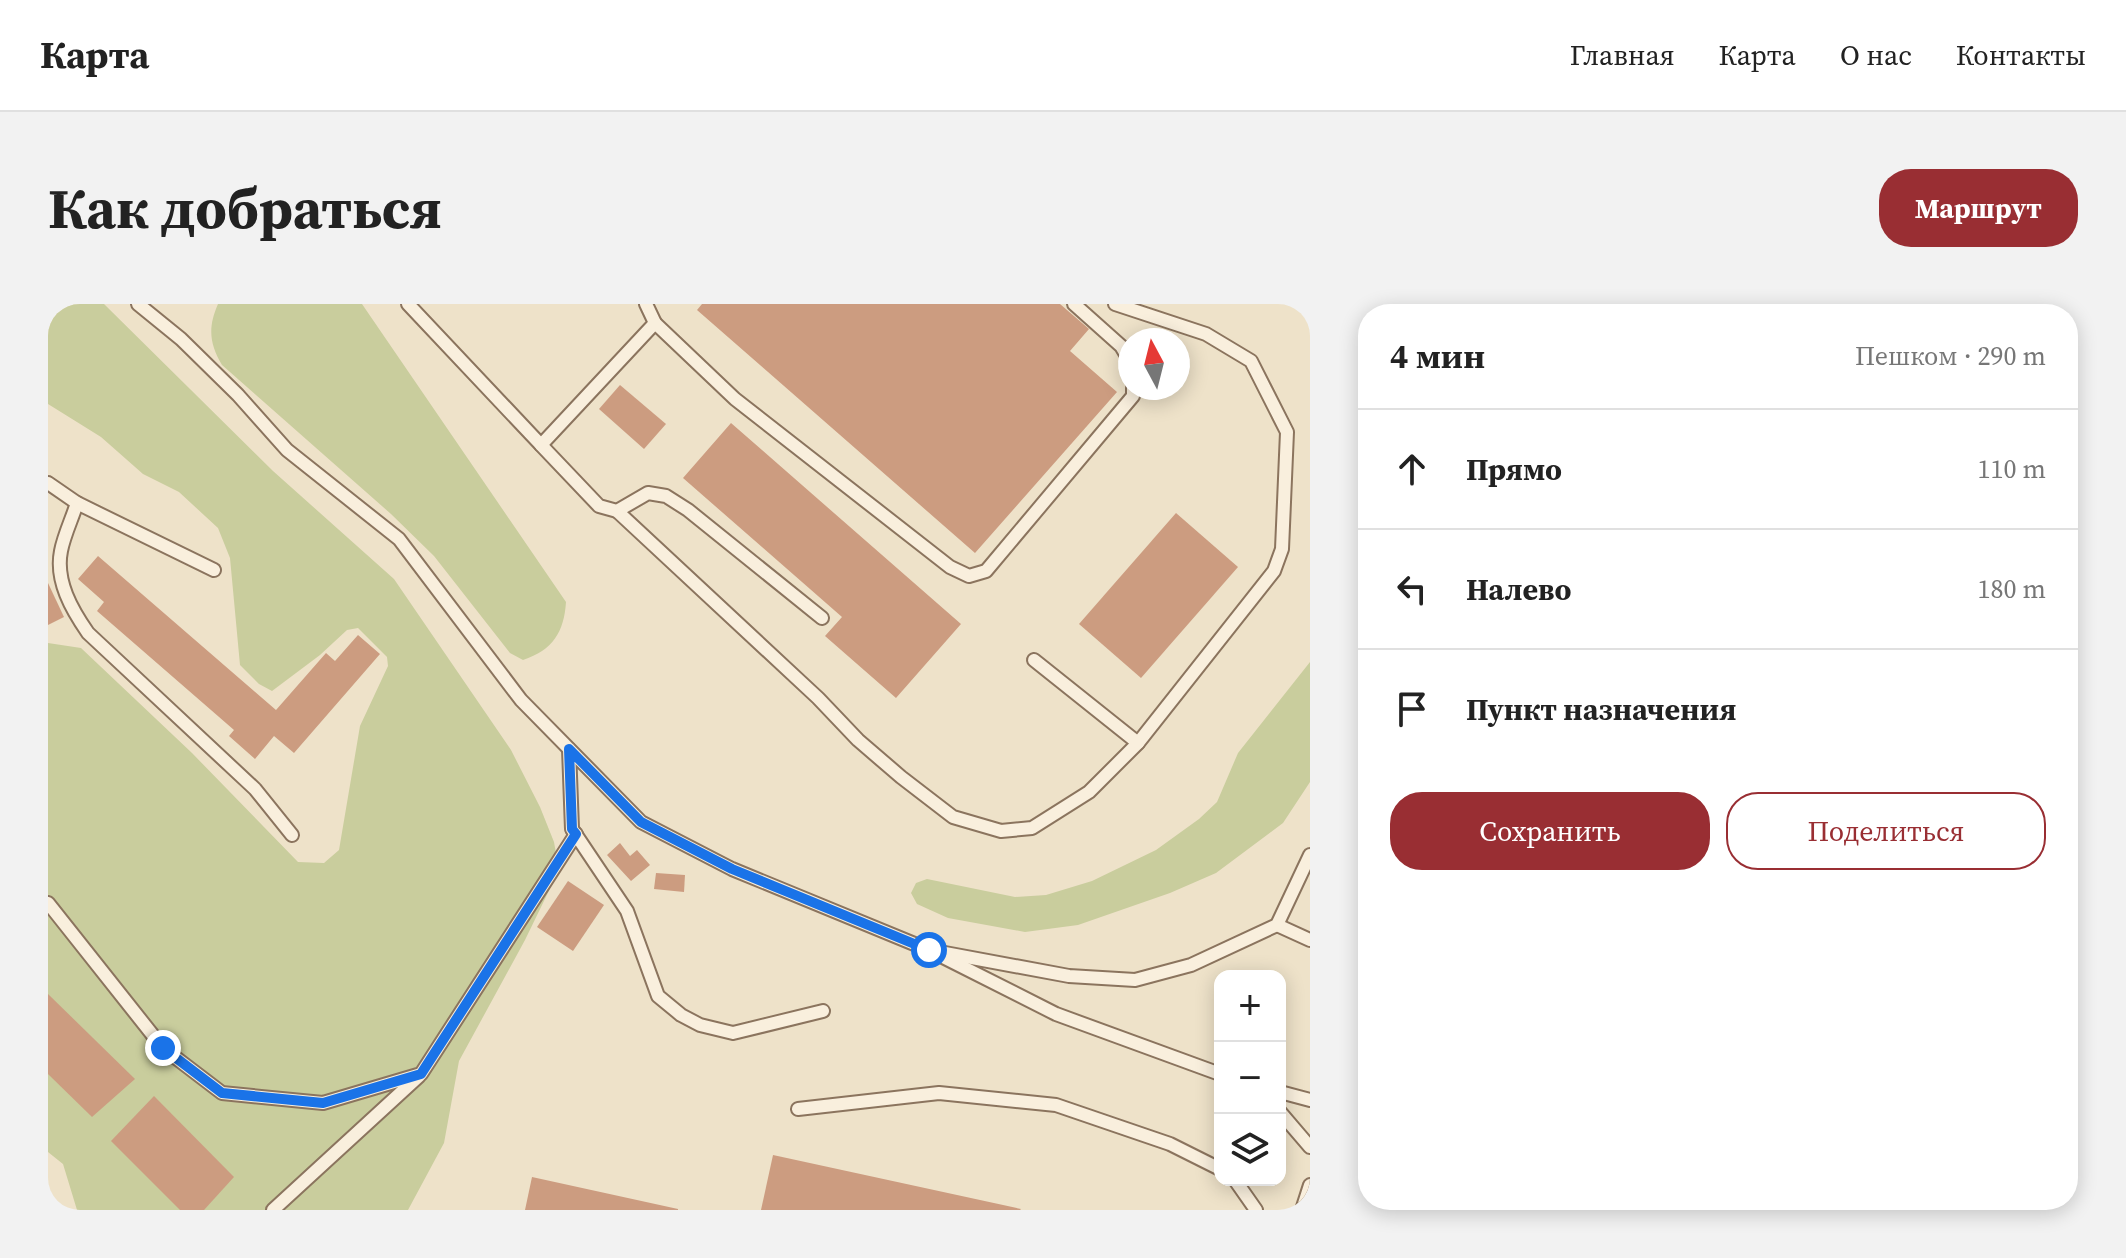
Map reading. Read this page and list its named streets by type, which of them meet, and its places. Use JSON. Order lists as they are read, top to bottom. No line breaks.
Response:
{"north":"top","page":{"header":"Карта","nav":["Главная","Карта","О нас","Контакты"],"buttons":["Маршрут",["Сохранить","Поделиться"]],"title":"Как добраться","heading":["4 мин","Пешком · 290 m"],"list":[["Прямо","110 m"],["Налево","180 m"],"Пункт назначения"],"map_buttons":["+","−"]}}
